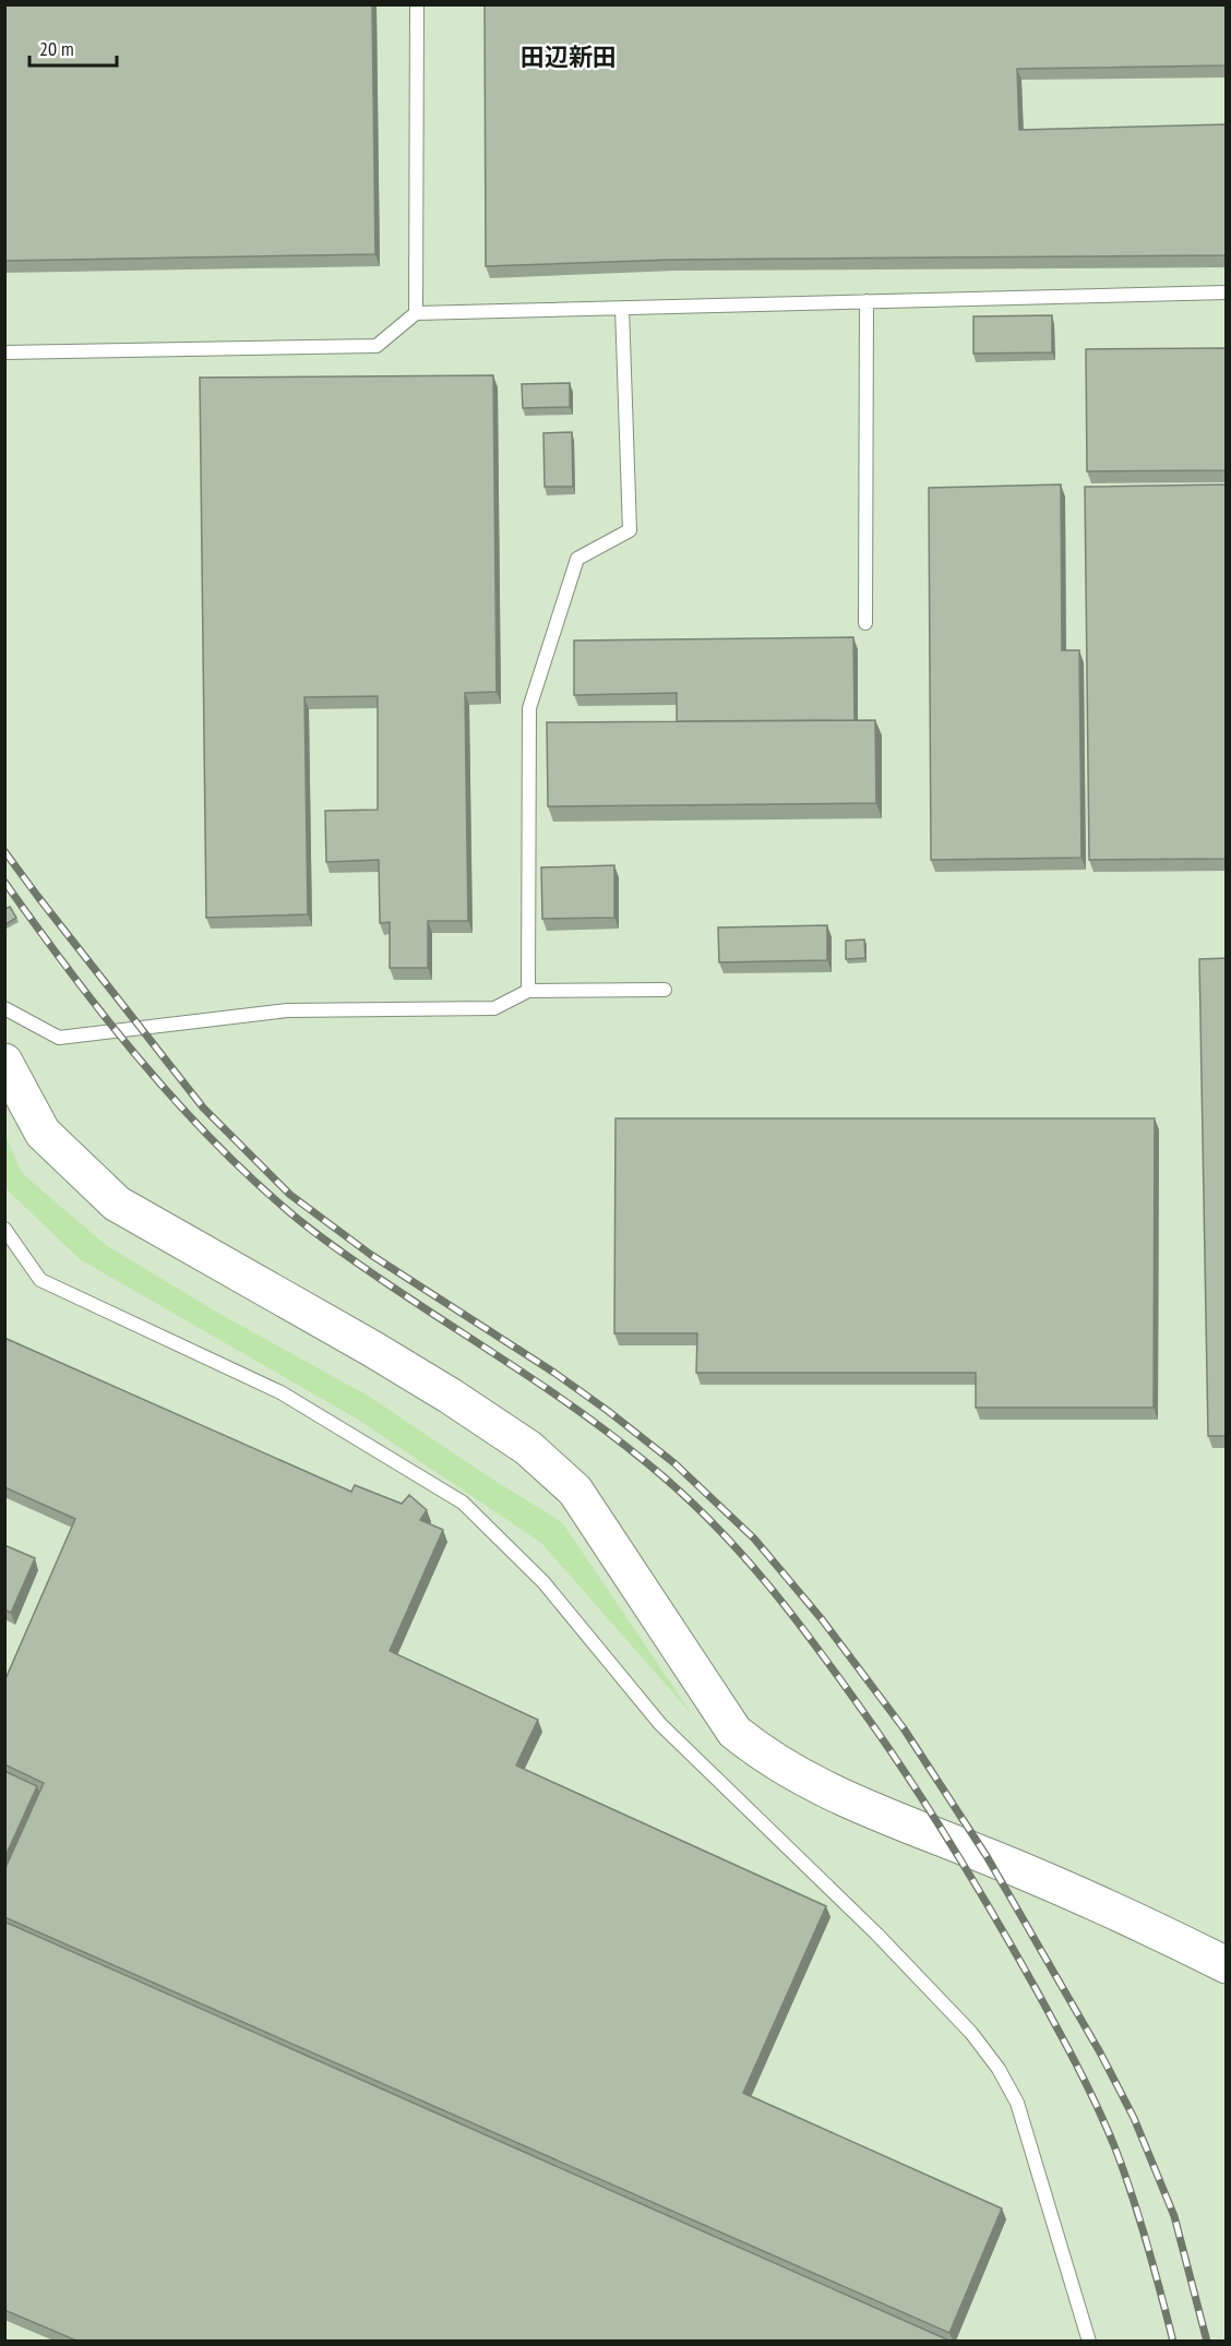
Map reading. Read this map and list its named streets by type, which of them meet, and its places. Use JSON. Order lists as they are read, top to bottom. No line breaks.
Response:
{"districts":["田辺新田"],"scale_bar":"20 m"}
